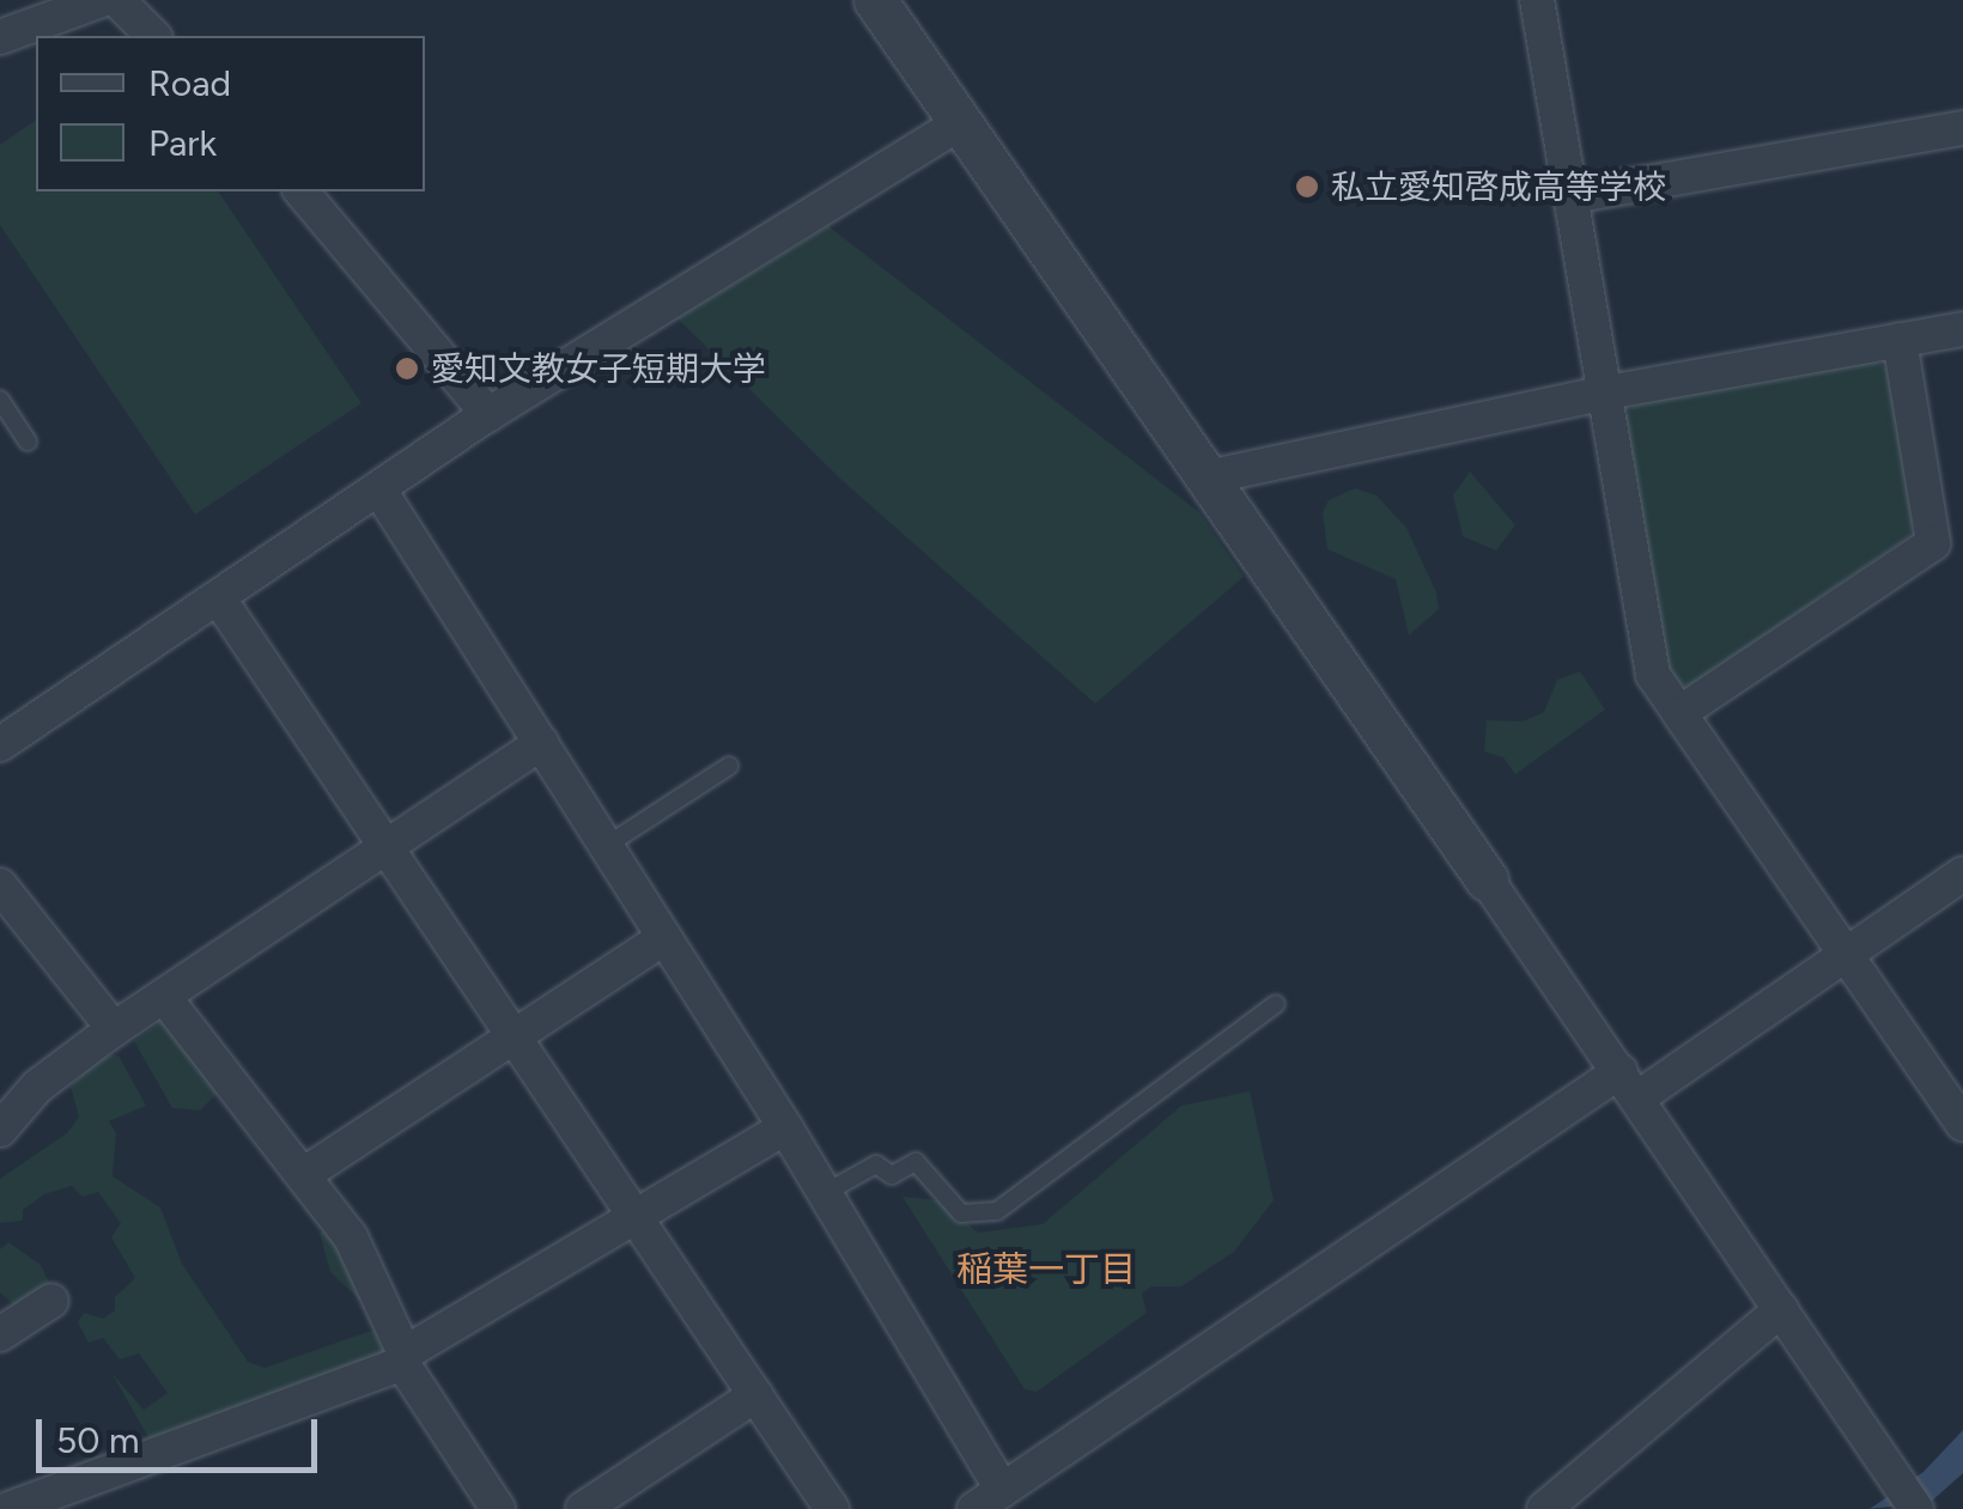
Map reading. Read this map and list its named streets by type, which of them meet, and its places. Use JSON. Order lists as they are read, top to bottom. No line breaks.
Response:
{"districts":["稲葉一丁目"],"places":["私立愛知啓成高等学校","愛知文教女子短期大学"],"legend":["Road","Park"],"scale_bar":"50 m"}
